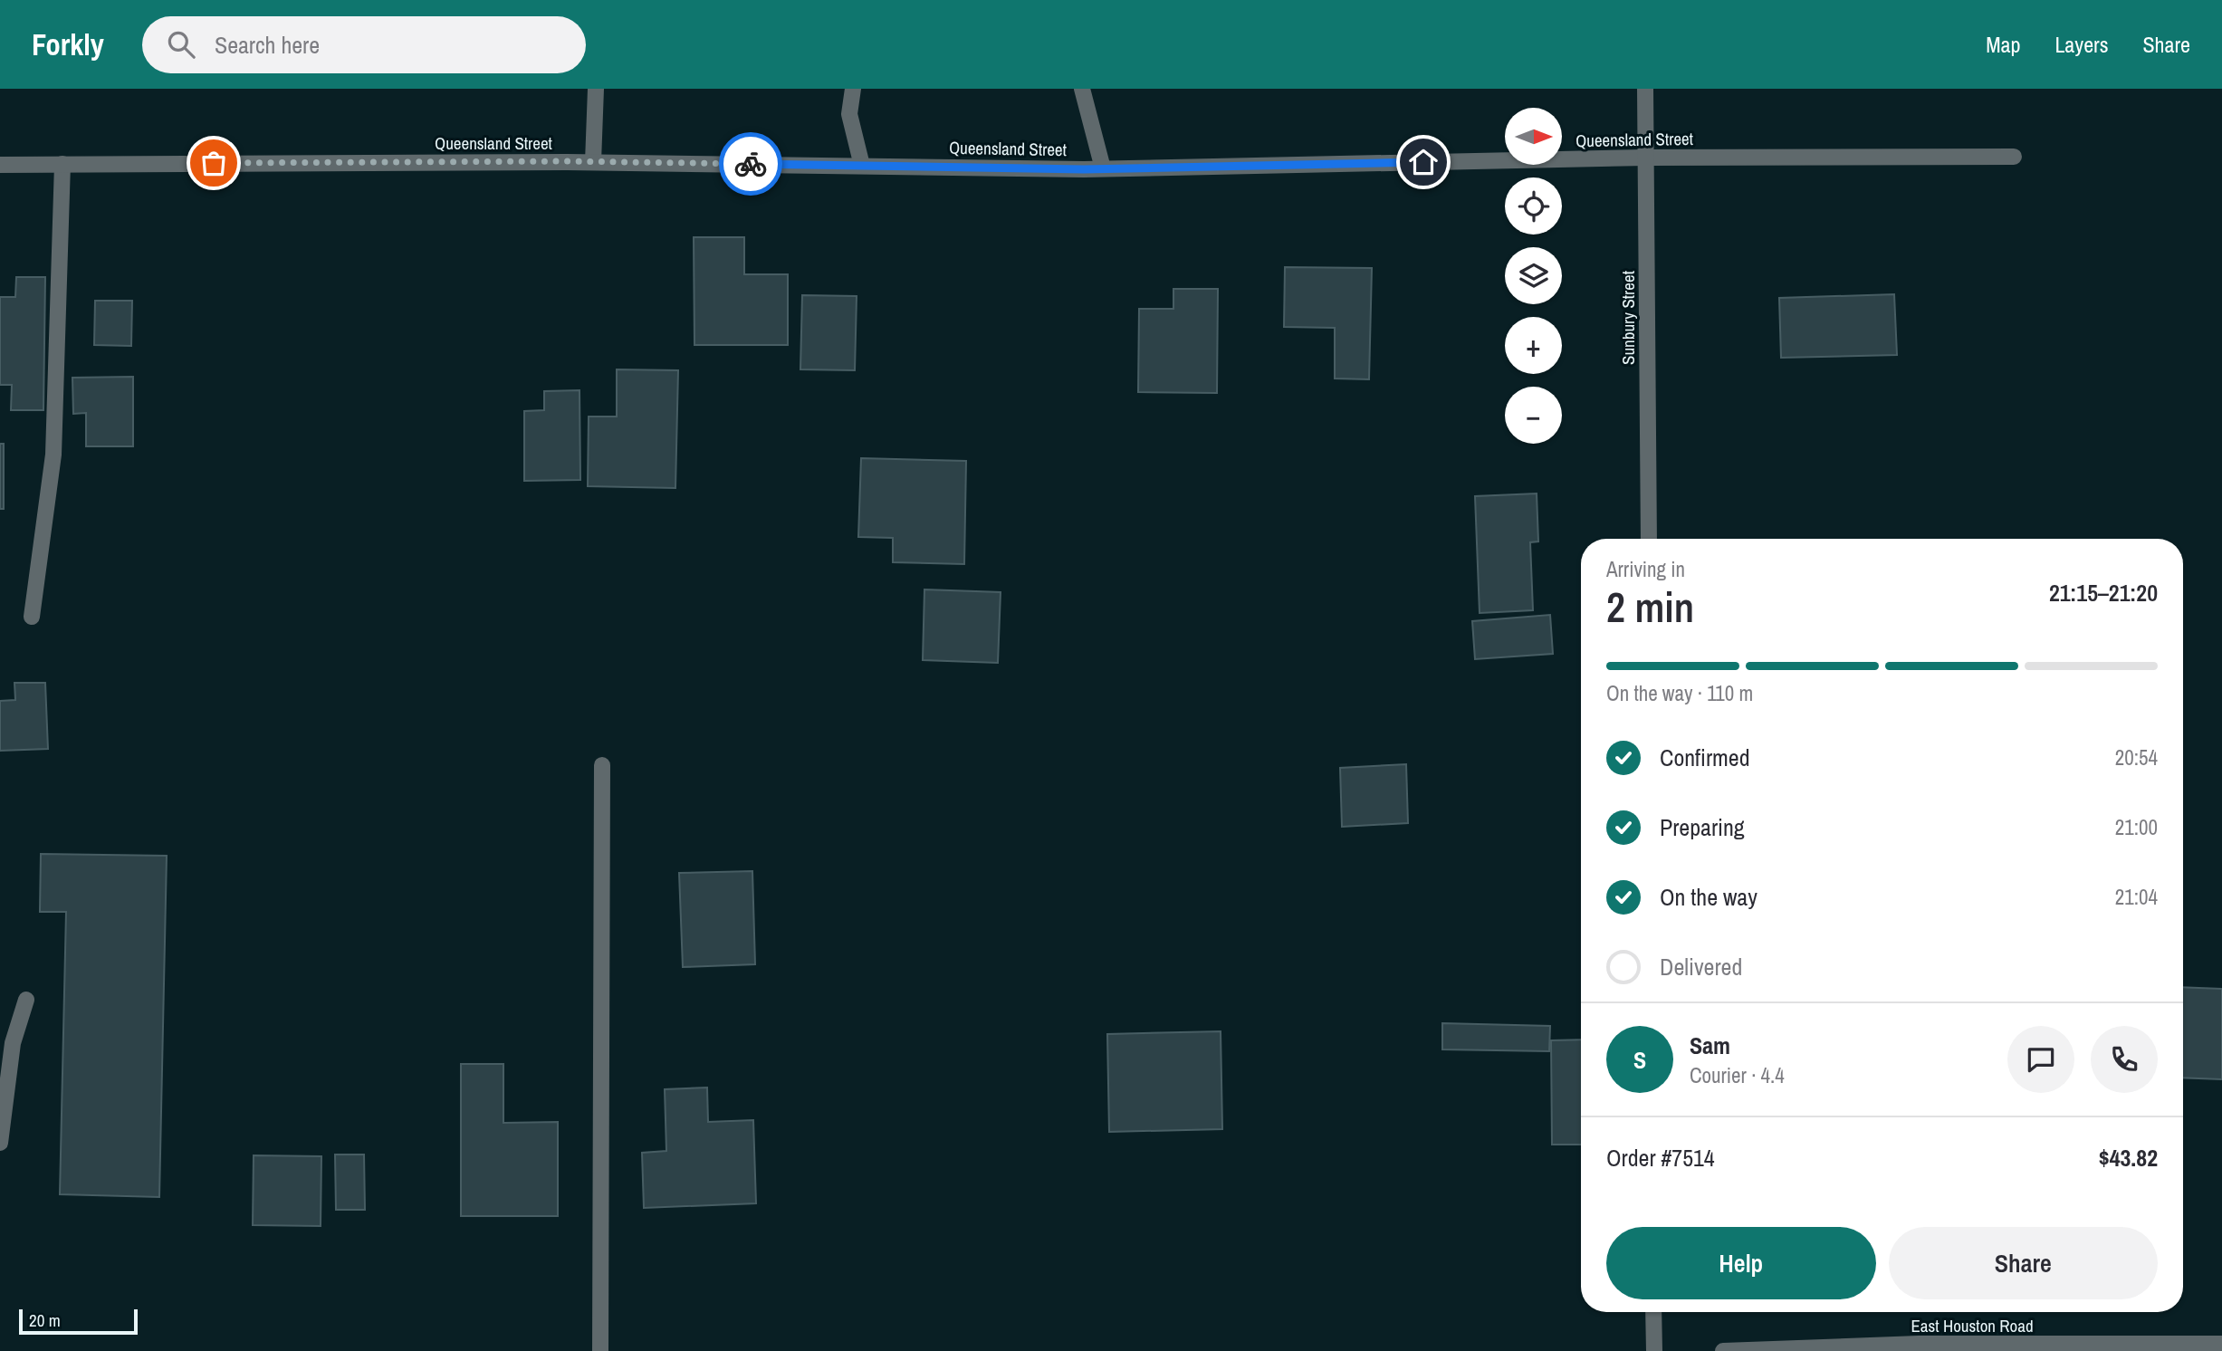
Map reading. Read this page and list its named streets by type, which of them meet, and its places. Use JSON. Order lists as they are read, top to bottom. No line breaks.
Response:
{"streets":{"street":["Queensland Street","Sunbury Street","East Houston Road"]},"crossings":[["Queensland Street","Sunbury Street"]],"scale_bar":"20 m","north":"right","page":{"header":"Forkly","search":"Search here","nav":["Map","Layers","Share"],"map_buttons":["+","−"],"heading":["2 min","Arriving in","21:15–21:20"],"panel":["Sam","Courier · 4.4","Order #7514","$43.82"],"bar":"On the way · 110 m","list":[["Confirmed","20:54"],["Preparing","21:00"],["On the way","21:04"],"Delivered"],"round":"S","buttons":["Help","Share"],"scale":"20 m"}}
